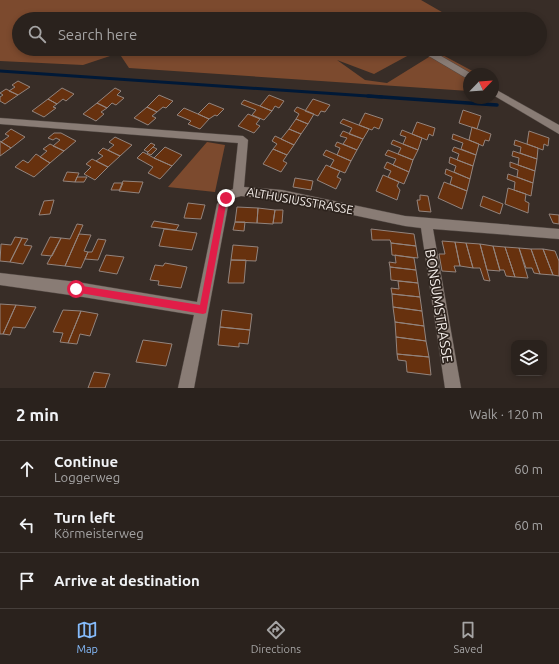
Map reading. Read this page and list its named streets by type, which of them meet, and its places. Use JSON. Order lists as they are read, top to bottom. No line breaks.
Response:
{"streets":{"street":["ALTHUSIUSSTRASSE","BONSUMSTRASSE"]},"crossings":[["ALTHUSIUSSTRASSE","BONSUMSTRASSE"]],"north":"top right","page":{"search":"Search here","heading":["2 min","Walk · 120 m"],"list":[["Continue","Loggerweg","60 m"],["Turn left","Körmeisterweg","60 m"],"Arrive at destination"],"nav":["Map","Directions","Saved"]}}
